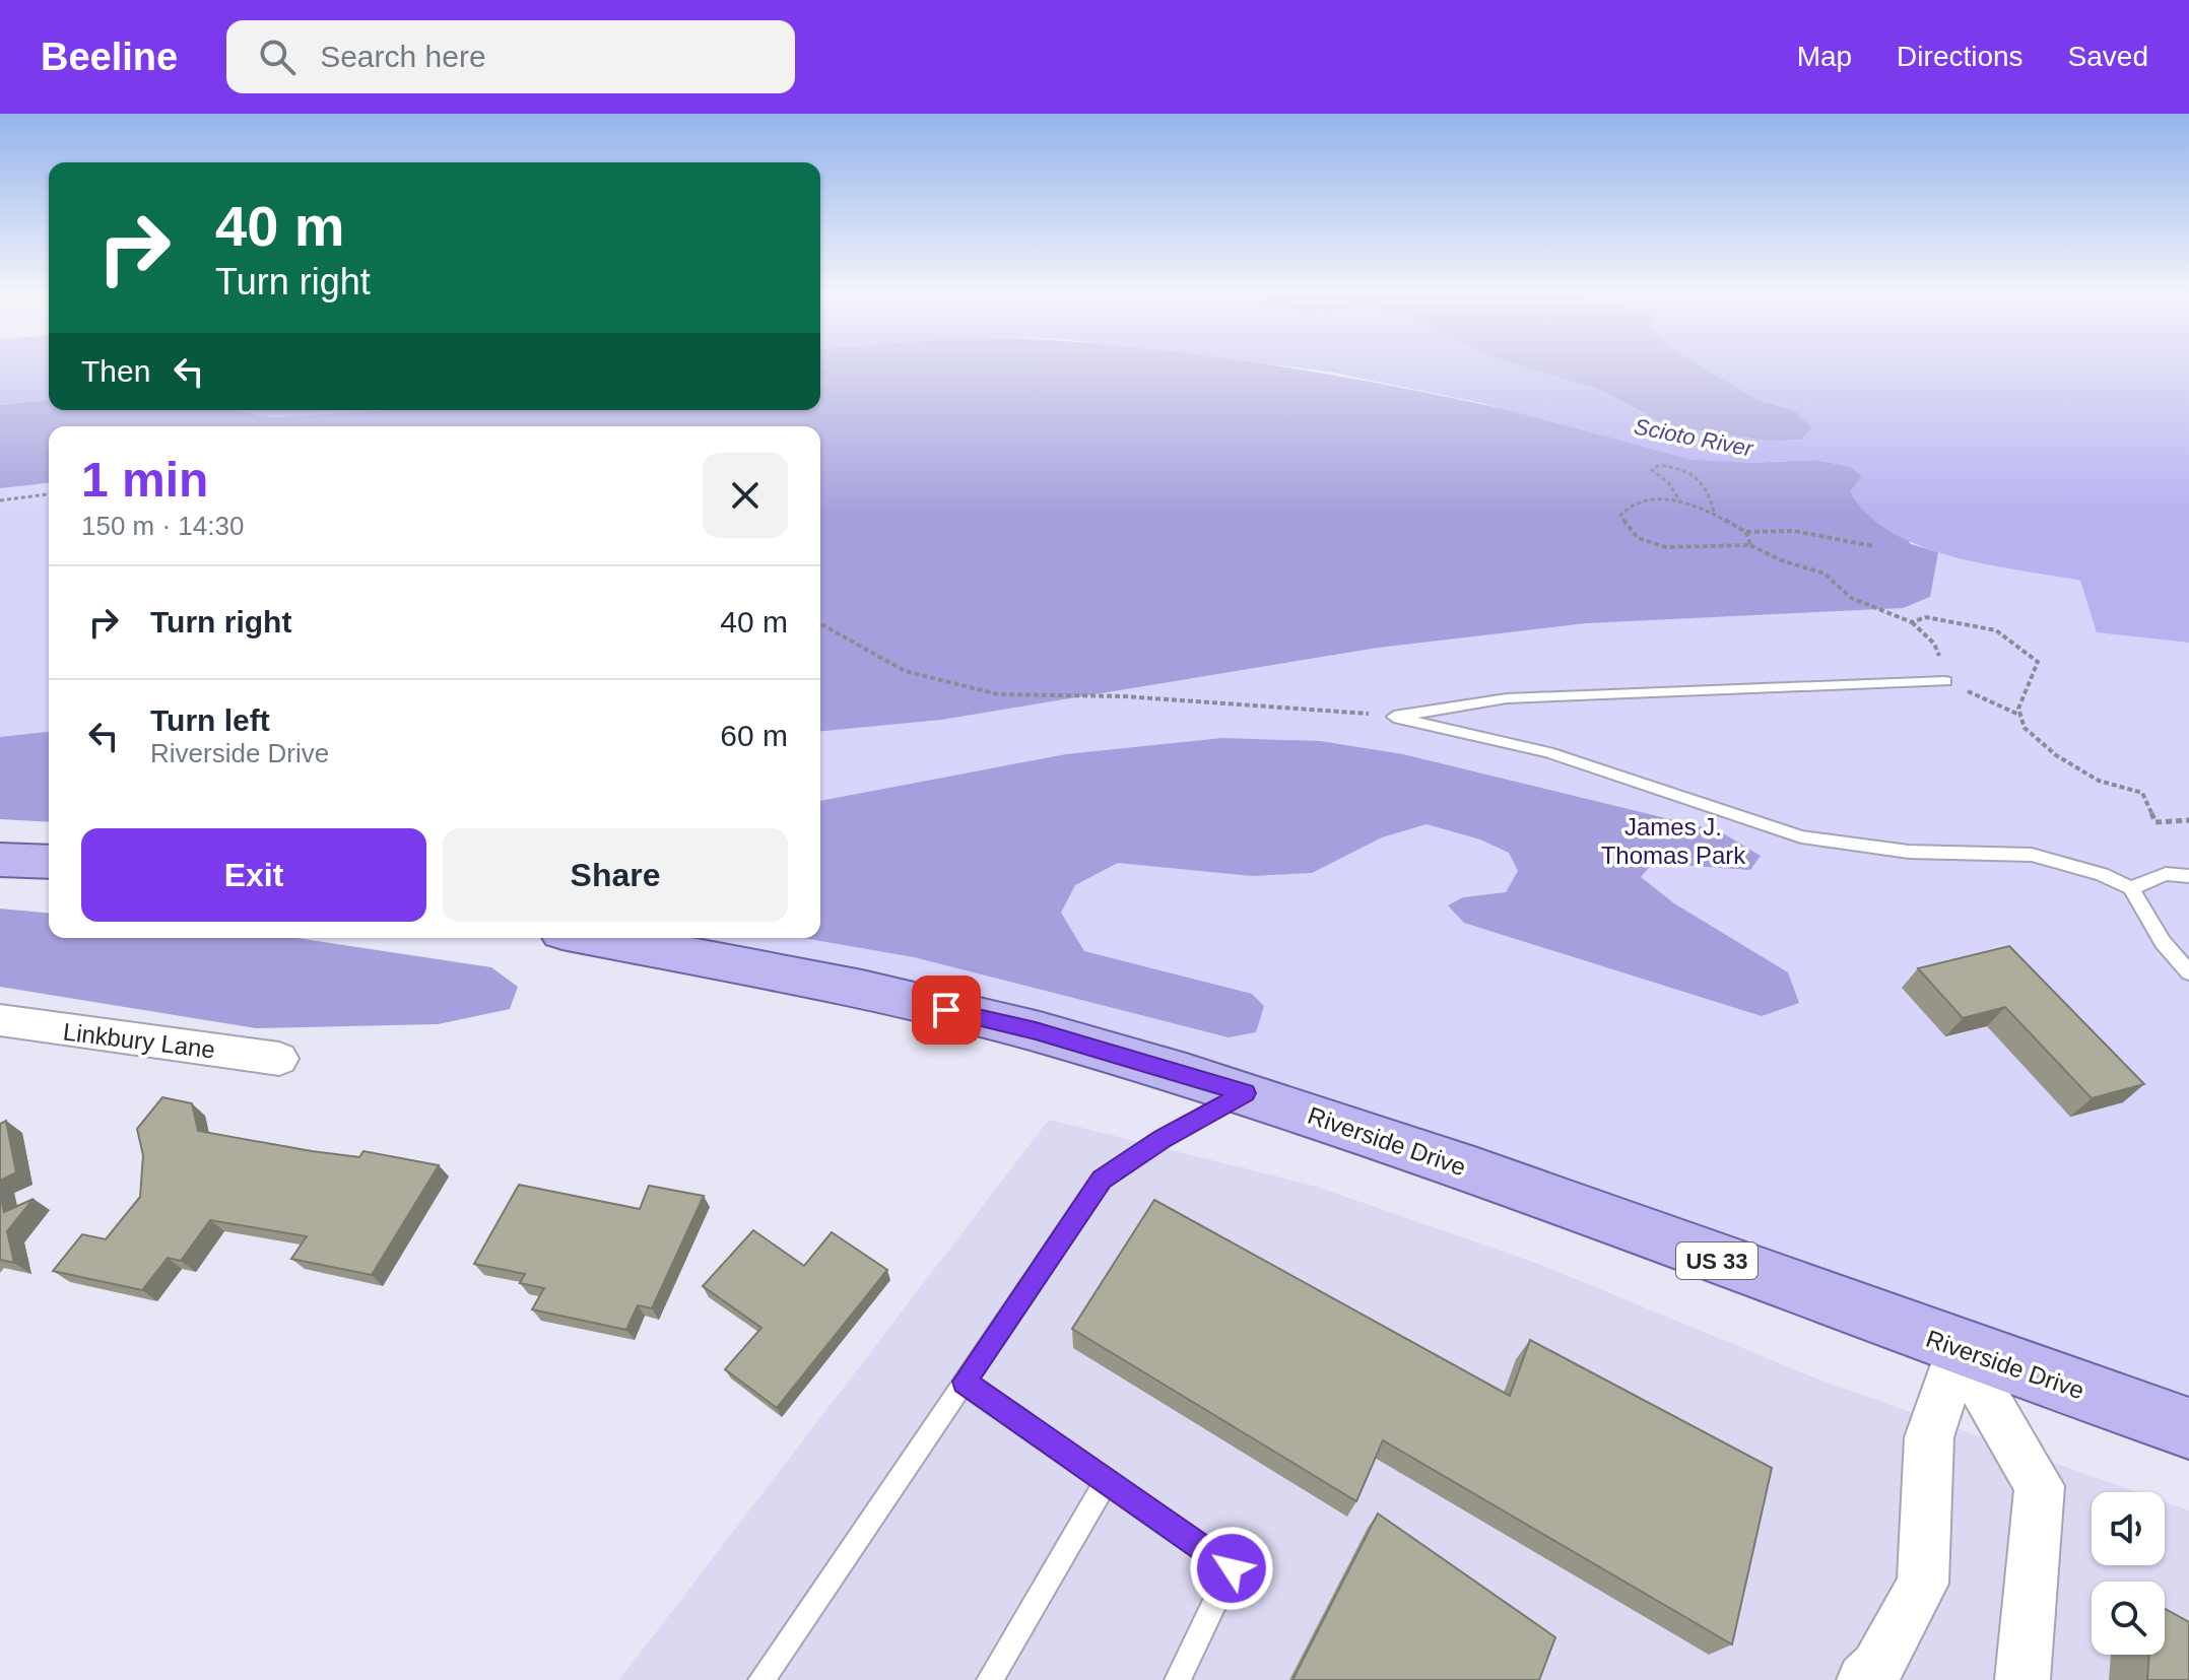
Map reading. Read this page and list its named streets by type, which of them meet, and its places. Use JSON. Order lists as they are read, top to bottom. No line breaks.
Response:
{"streets":{"main road":["Riverside Drive","US 33"],"street":["Linkbury Lane"]},"water":["Scioto River"],"parks":["James J. Thomas Park"],"page":{"header":"Beeline","search":"Search here","nav":["Map","Directions","Saved"],"turn":["40 m","Turn right"],"then":"Then","heading":["1 min","150 m · 14:30"],"list":[{"name":"Turn right","value":"40 m"},{"name":"Turn left","note":"Riverside Drive","value":"60 m"}],"buttons":["Exit","Share"]}}
